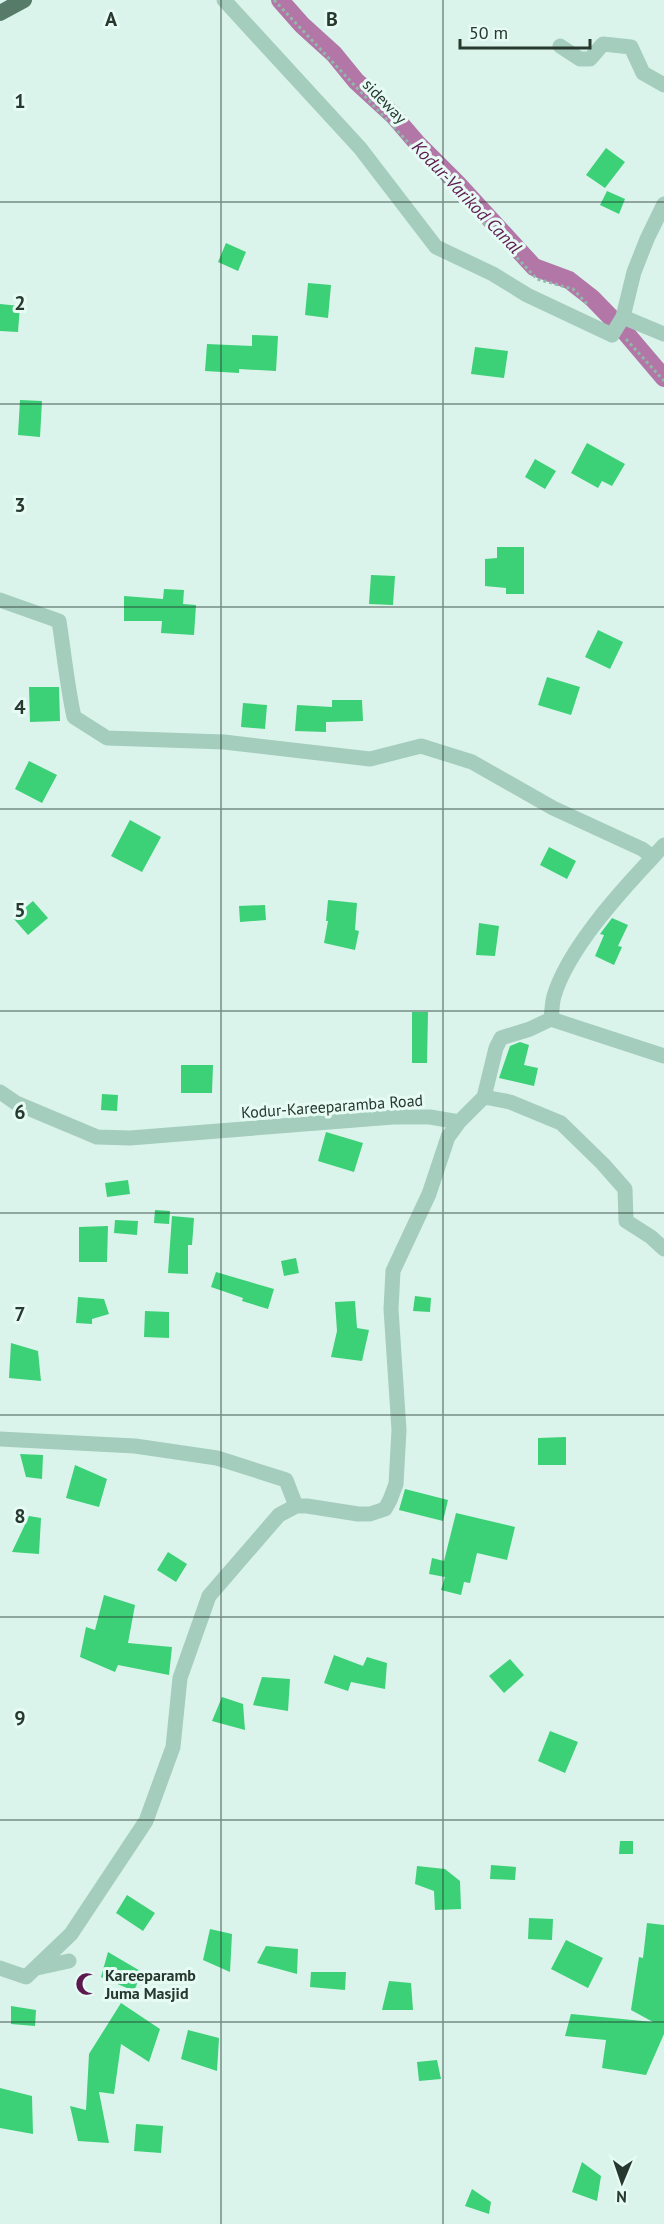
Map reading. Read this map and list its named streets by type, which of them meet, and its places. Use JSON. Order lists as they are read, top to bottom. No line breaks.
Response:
{"streets":{"street":["Kodur-Kareeparamba Road"],"path":["sideway"]},"water":["Kodur-Varikod Canal"],"places":{"mosque":["Kareeparamb Juma Masjid"]},"scale_bar":"50 m","north":"bottom","grid":{"columns":["A","B"],"rows":["1","2","3","4","5","6","7","8","9"]}}
